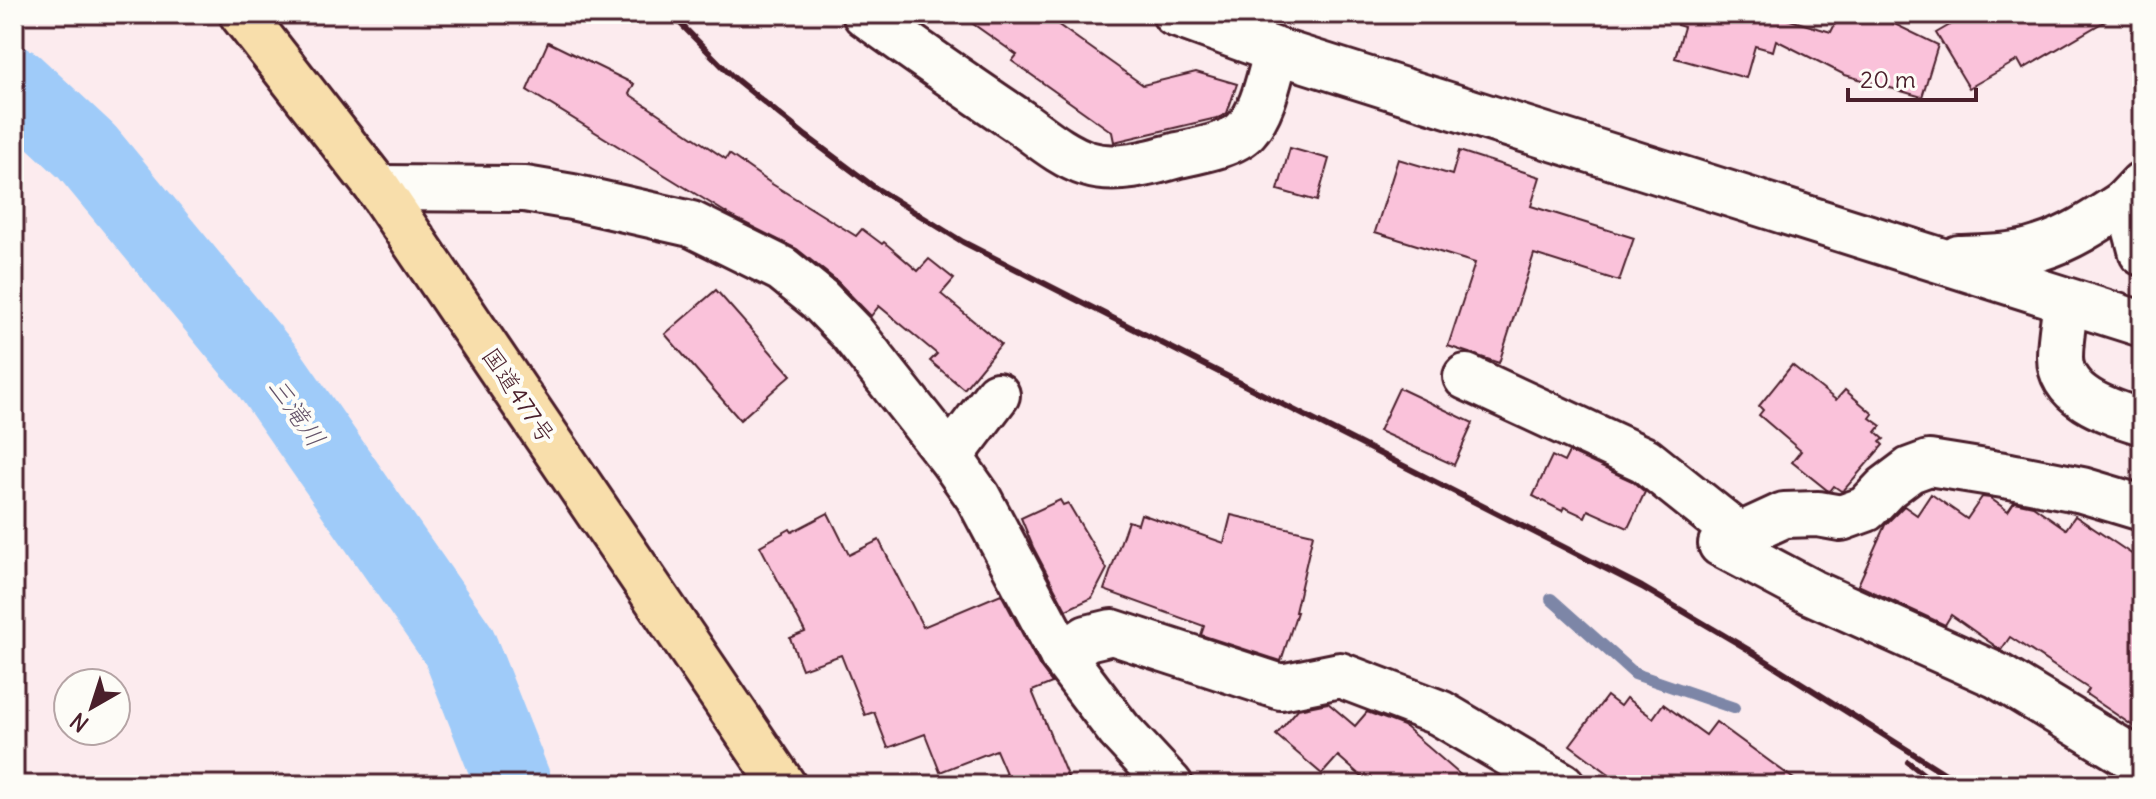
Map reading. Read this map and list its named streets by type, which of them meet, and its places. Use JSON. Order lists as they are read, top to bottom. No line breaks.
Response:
{"streets":{"highway":["国道477号"]},"water":["三滝川"],"scale_bar":"20 m","north":"bottom left"}
